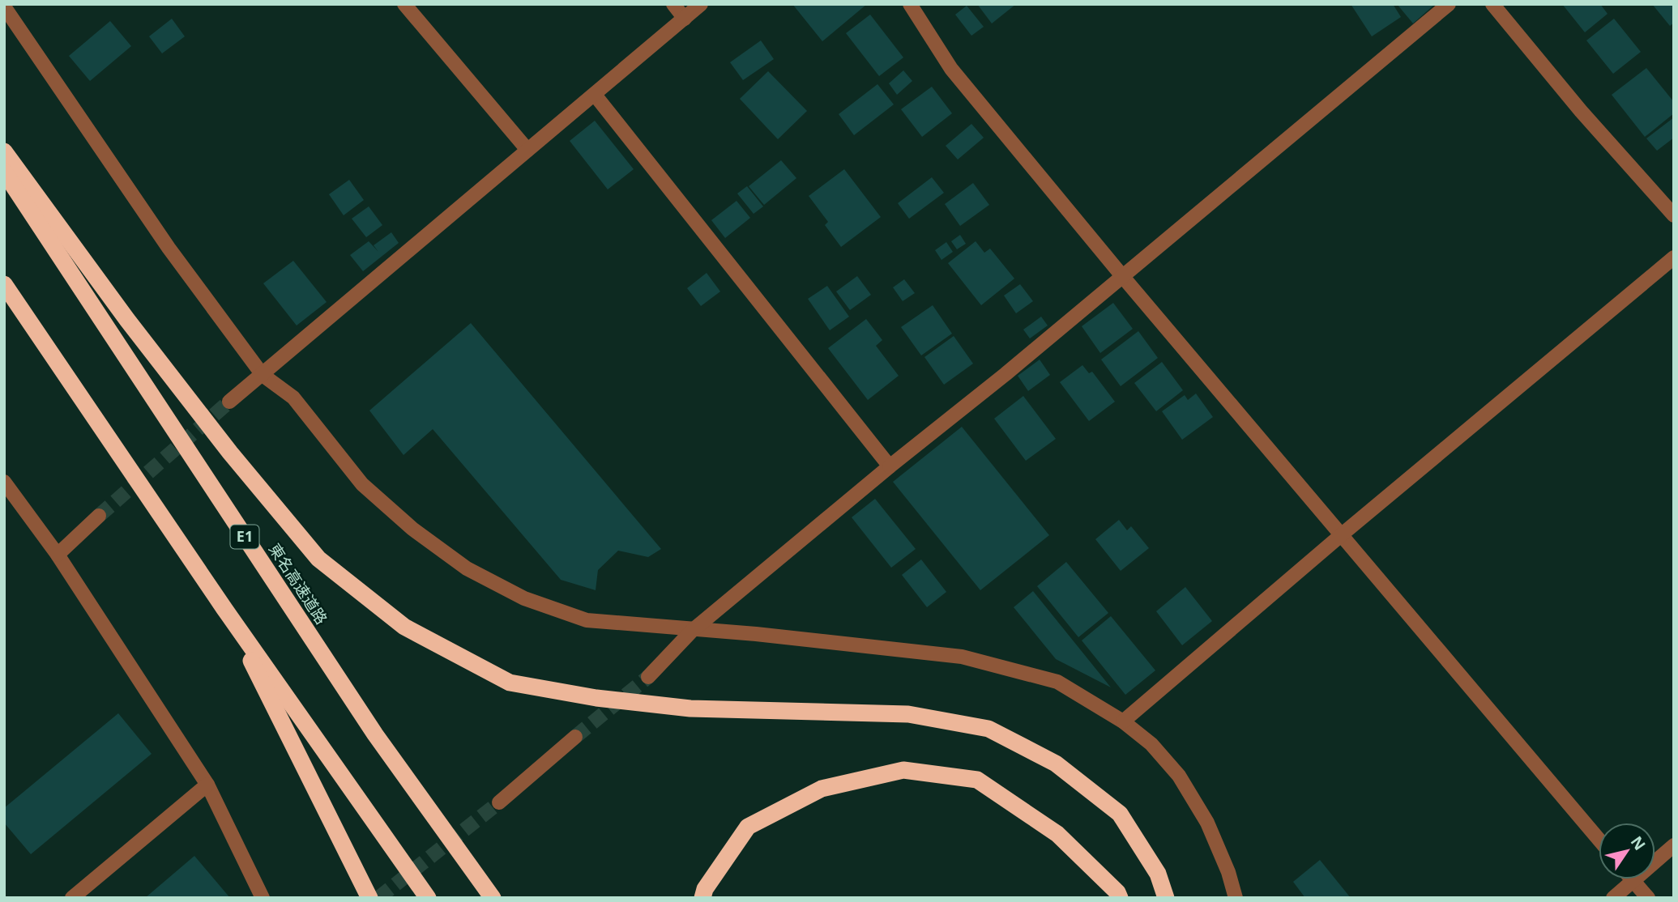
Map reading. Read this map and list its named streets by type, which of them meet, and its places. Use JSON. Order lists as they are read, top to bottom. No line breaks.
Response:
{"streets":{"highway":["E1","東名高速道路"]},"north":"top right"}
